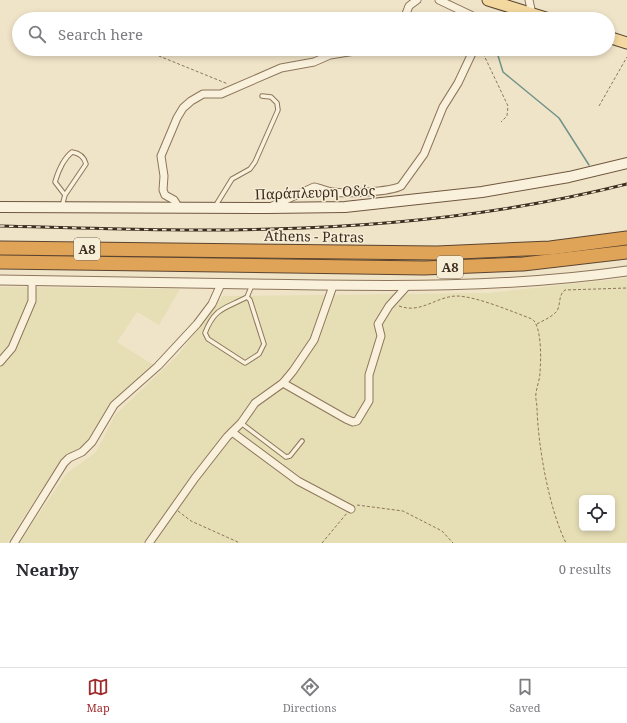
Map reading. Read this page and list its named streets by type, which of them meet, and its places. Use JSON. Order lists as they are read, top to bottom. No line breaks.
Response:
{"streets":{"highway":["Athens - Patras","Α8"],"main road":["Παράπλευρη Οδός"]},"page":{"search":"Search here","heading":["Nearby","0 results"],"nav":["Map","Directions","Saved"]}}
